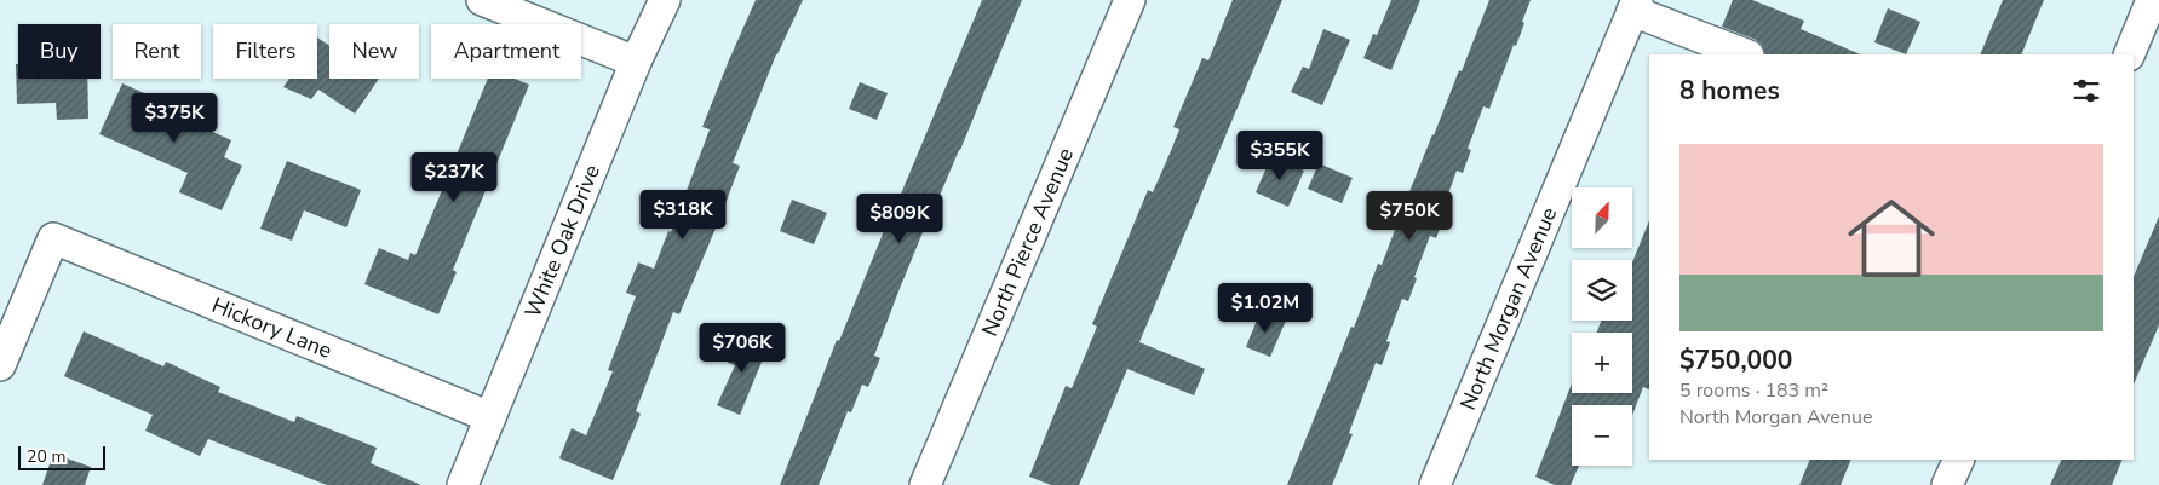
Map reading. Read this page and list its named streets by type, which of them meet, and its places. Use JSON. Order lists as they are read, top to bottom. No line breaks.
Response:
{"streets":{"street":["White Oak Drive","North Pierce Avenue","North Morgan Avenue","Hickory Lane"]},"crossings":[["White Oak Drive","Hickory Lane"]],"scale_bar":"20 m","north":"top right","page":{"chip":["Buy","Rent","Filters","New","Apartment"],"heading":"8 homes","price":["$375K","$355K","$237K","$318K","$750K","$809K","$1.02M","$706K"],"list":[{"name":"$750,000","note":"5 rooms · 183 m² · North Morgan Avenue"}],"map_buttons":["+","−"],"scale":"20 m"}}
